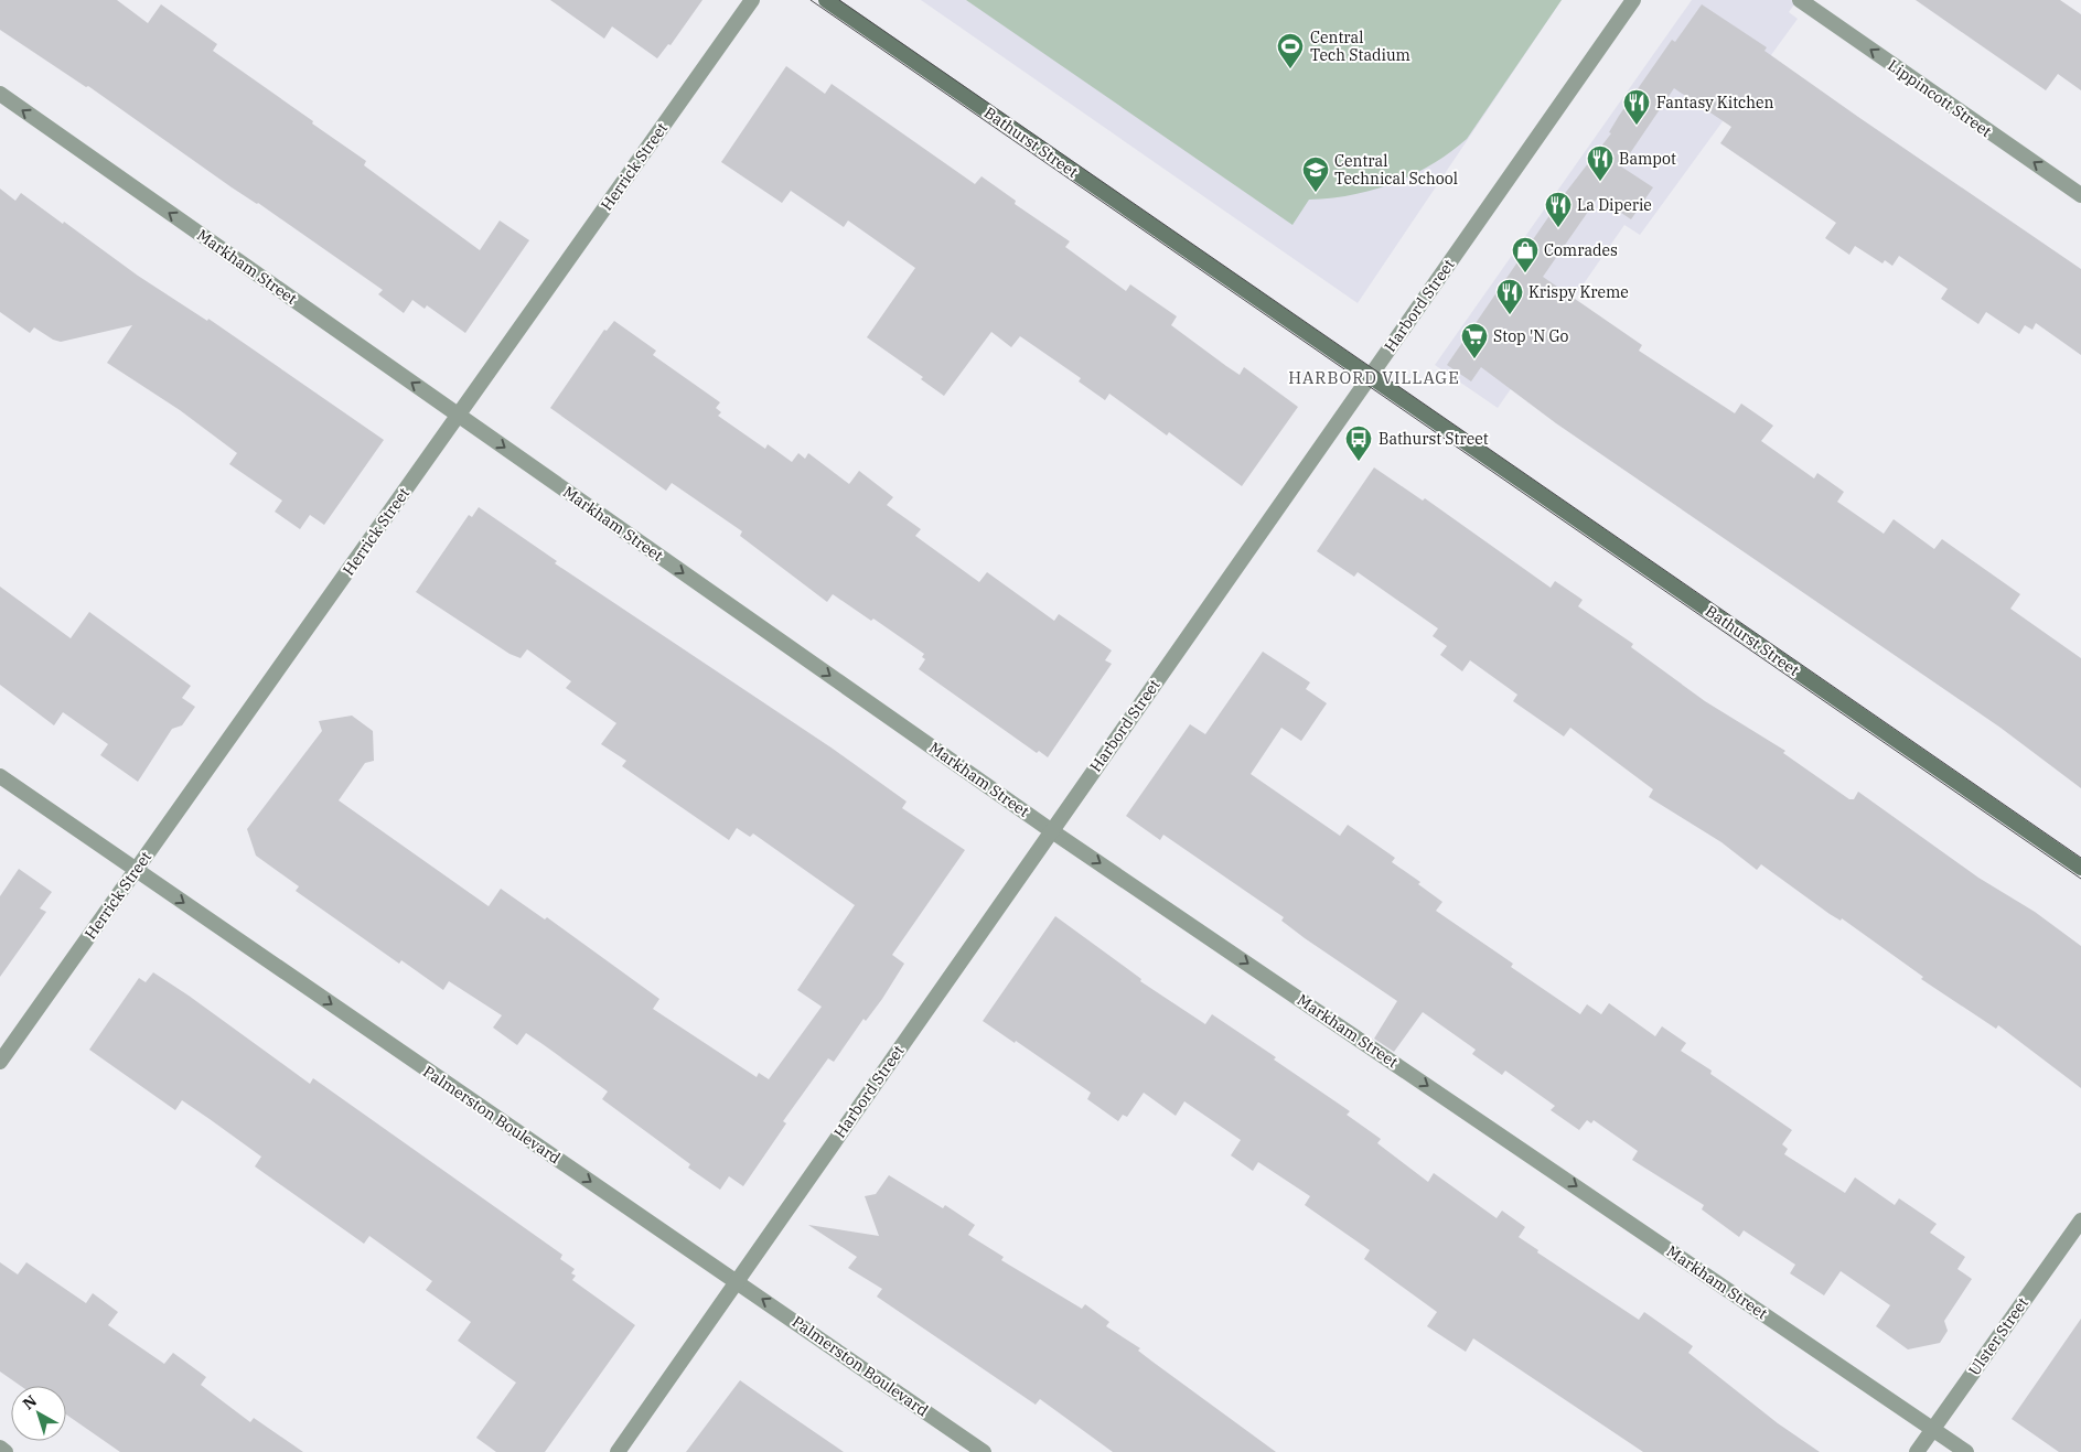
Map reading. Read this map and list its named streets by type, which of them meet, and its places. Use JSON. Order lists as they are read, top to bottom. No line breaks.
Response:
{"streets":{"main road":["Bathurst Street"],"street":["Lippincott Street","Herrick Street","Markham Street","Harbord Street","Palmerston Boulevard","Ulster Street"]},"crossings":[["Bathurst Street","Harbord Street"],["Herrick Street","Markham Street"],["Herrick Street","Palmerston Boulevard"],["Markham Street","Harbord Street"],["Markham Street","Ulster Street"],["Harbord Street","Palmerston Boulevard"]],"one_way":["Lippincott Street"],"districts":["HARBORD VILLAGE"],"places":{"sports":["Central Tech Stadium"],"restaurant":["Fantasy Kitchen","Bampot","La Diperie","Krispy Kreme"],"school or university":["Central Technical School"],"shop":["Comrades"],"supermarket":["Stop 'N Go"],"bus stop":["Bathurst Street"]},"north":"top left"}
